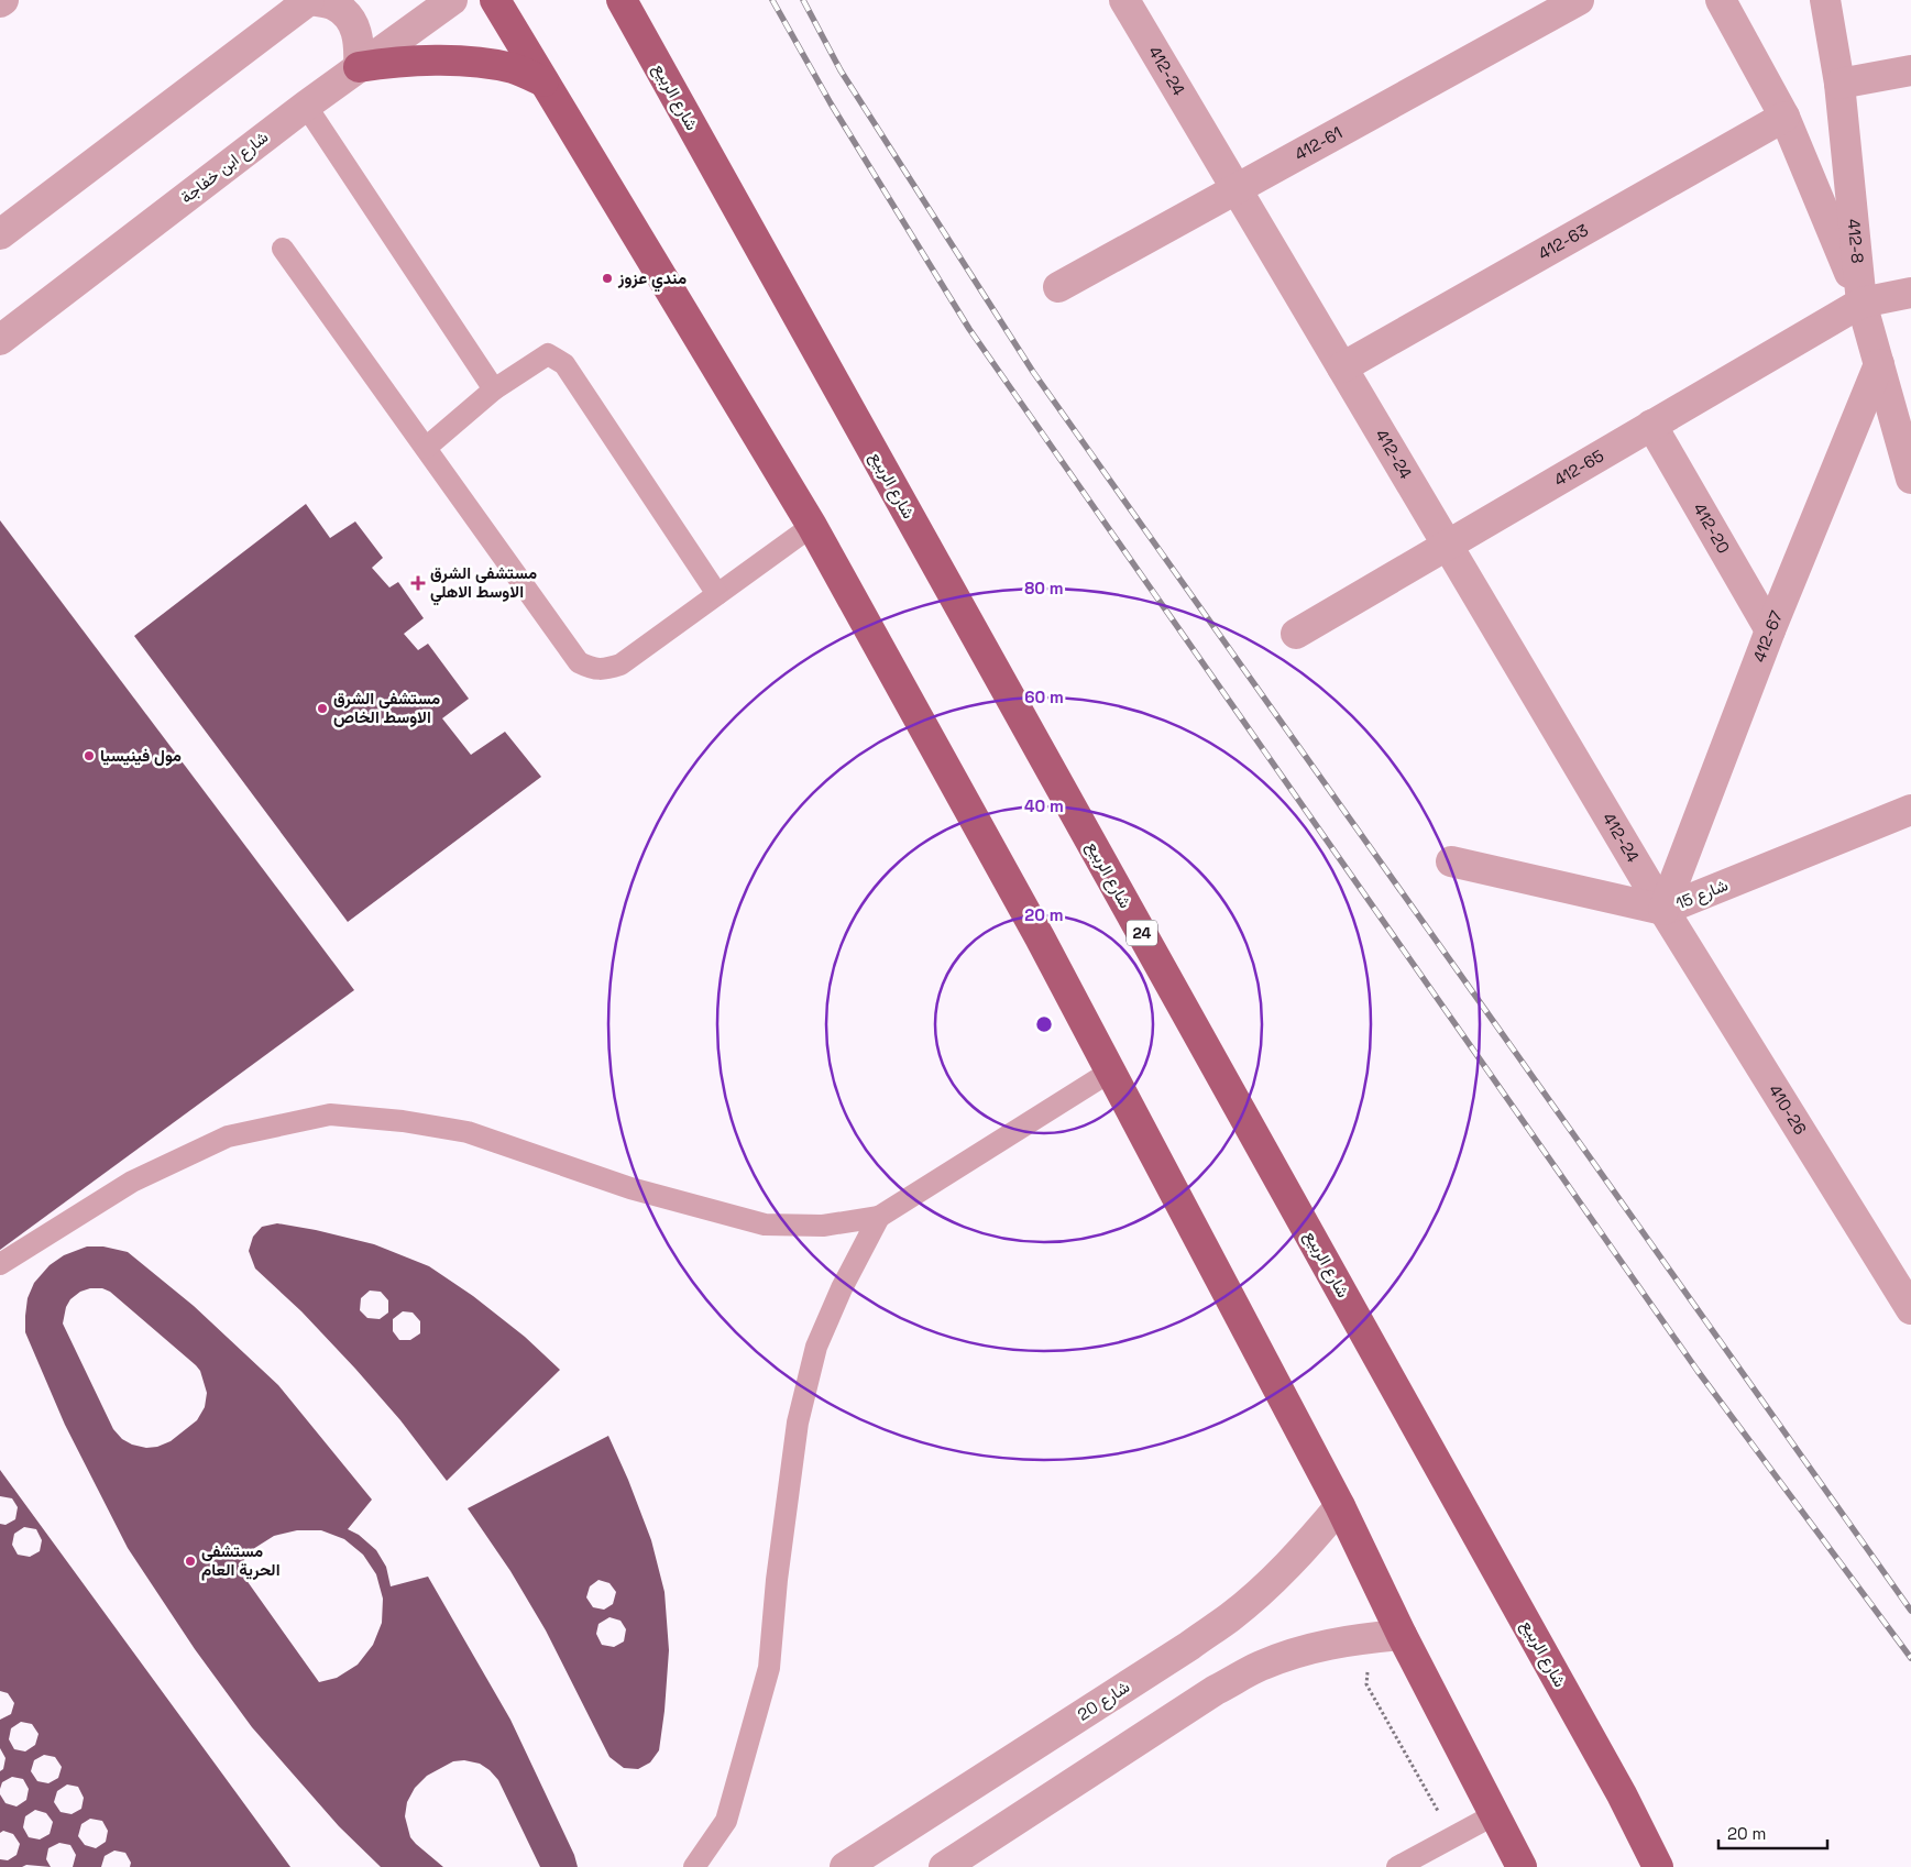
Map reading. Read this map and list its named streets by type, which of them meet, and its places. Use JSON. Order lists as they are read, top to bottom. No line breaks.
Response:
{"streets":{"main road":["شارع الربيع","24"],"street":["412-24","412-61","شارع ابن خفاجة","412-63","412-8","412-65","412-20","412-67","شارع 15","410-26","شارع 20"]},"crossings":[["412-24","412-61"],["412-24","412-63"],["412-24","412-65"],["412-24","412-67"],["412-24","شارع 15"],["412-24","410-26"],["412-8","412-65"],["412-8","412-67"],["412-65","412-20"],["412-20","412-67"],["412-67","شارع 15"],["412-67","410-26"],["شارع 15","410-26"]],"places":{"other":["مندي عزوز","مستشفى الشرق الاوسط الخاص","مول فينيسيا","مستشفى الحرية العام"],"health":["مستشفى الشرق الاوسط الاهلي"]},"scale_bar":"20 m","rings":["80 m","60 m","40 m","20 m"]}
